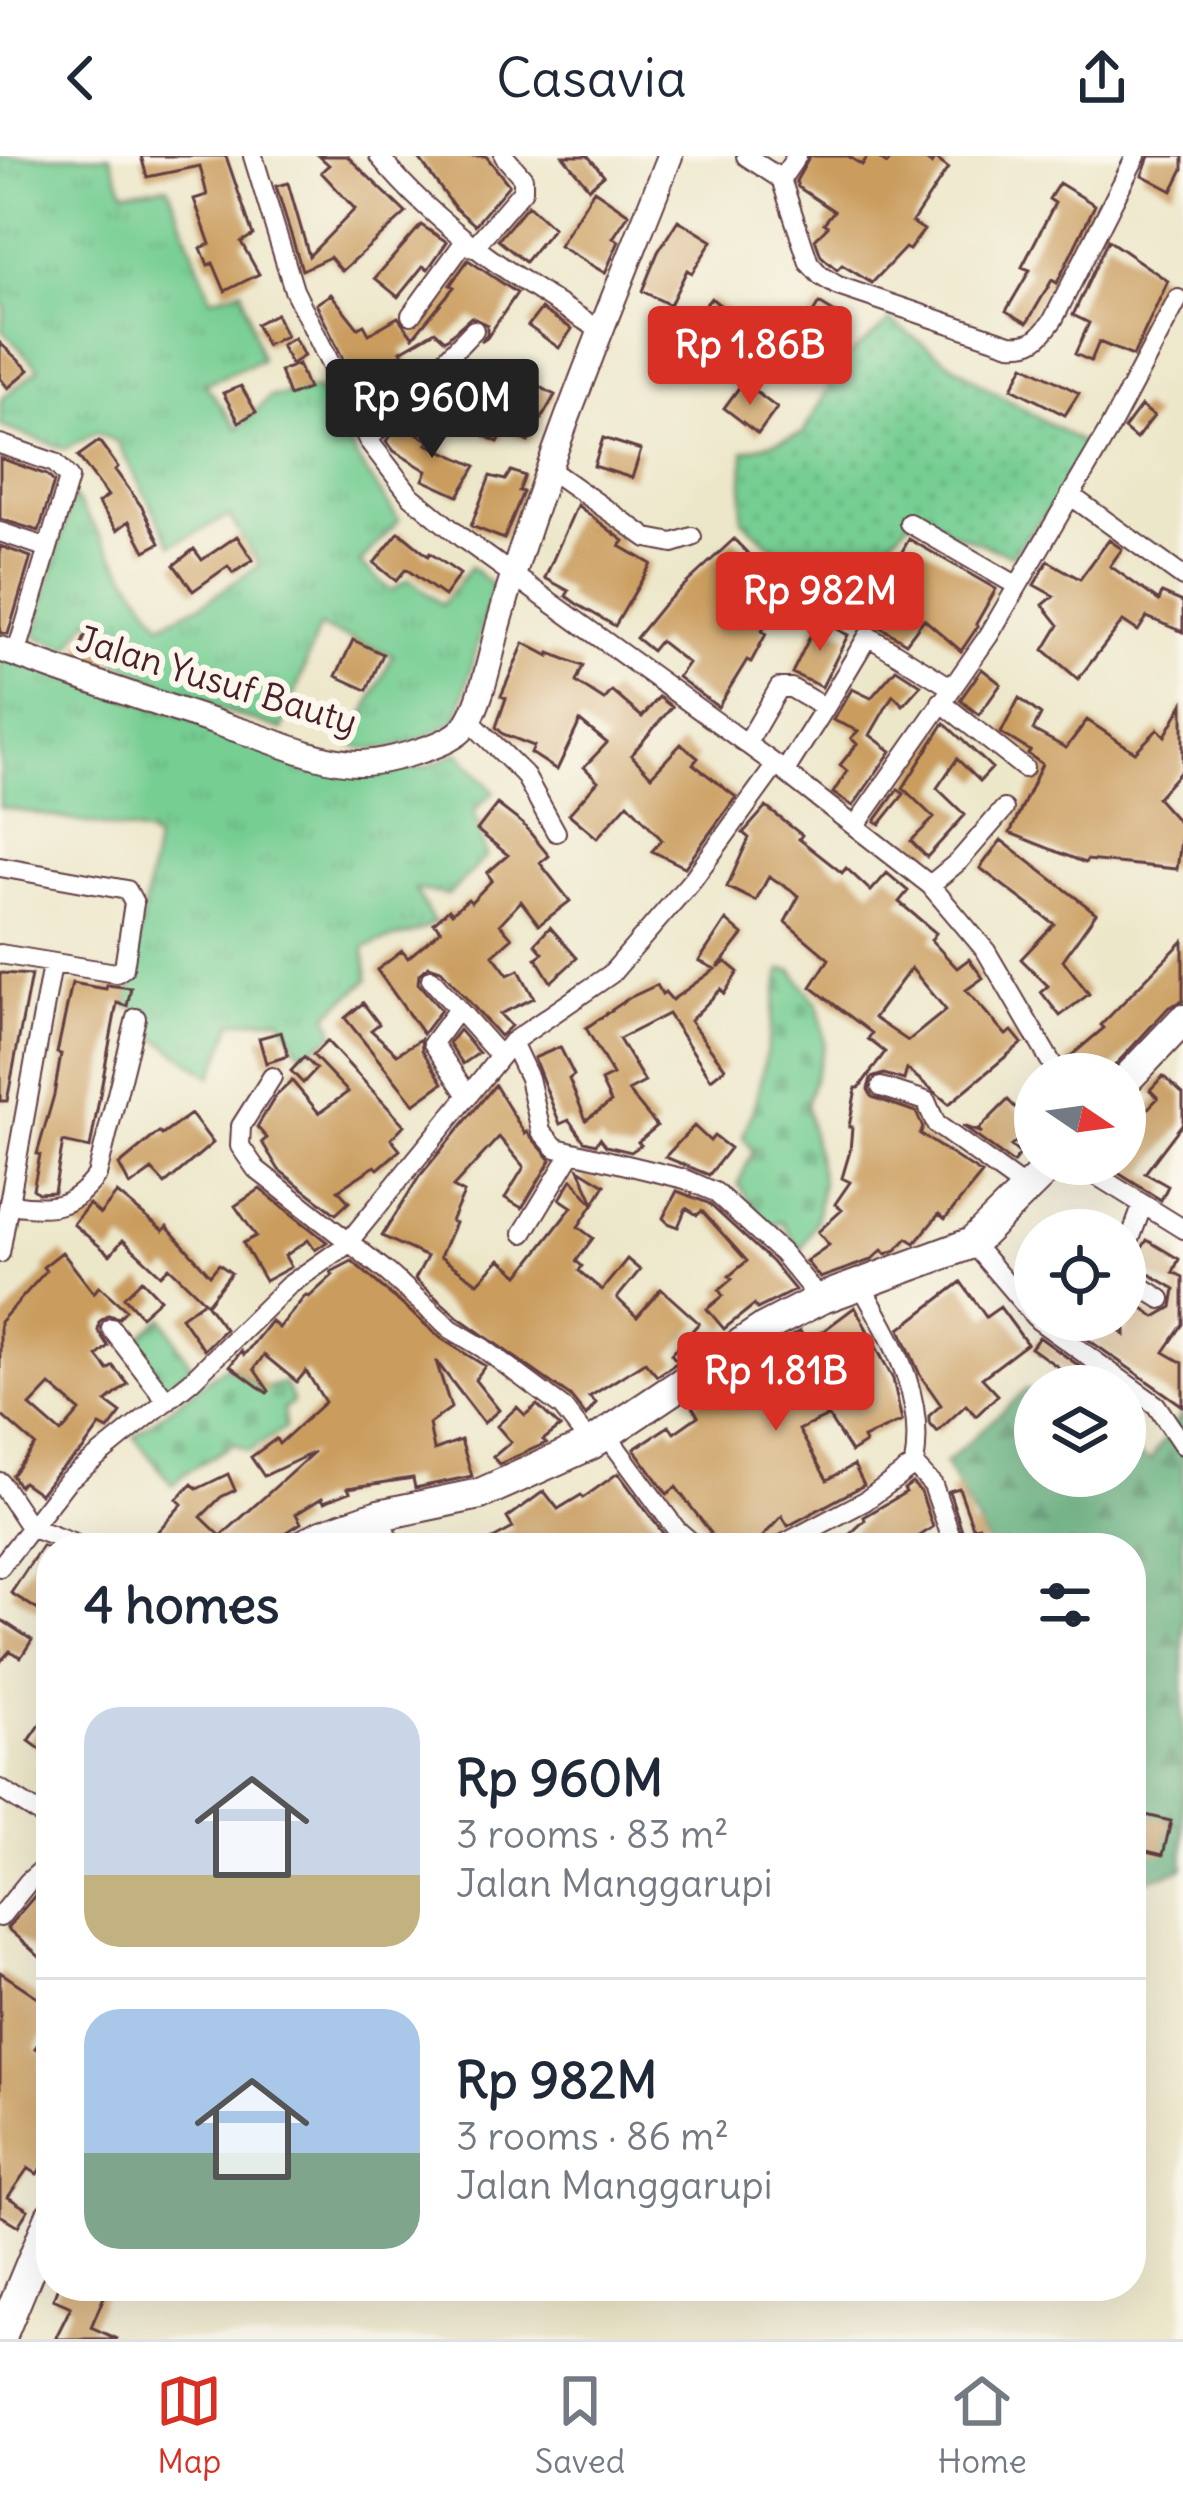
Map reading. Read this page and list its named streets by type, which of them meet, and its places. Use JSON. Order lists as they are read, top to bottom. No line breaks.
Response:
{"streets":{"street":["Jalan Yusuf Bauty"]},"north":"right","page":{"header":"Casavia","price":["Rp 1.86B","Rp 960M","Rp 982M","Rp 1.81B"],"heading":"4 homes","list":[{"name":"Rp 960M","note":"3 rooms · 83 m² · Jalan Manggarupi"},{"name":"Rp 982M","note":"3 rooms · 86 m² · Jalan Manggarupi"}],"tabs":["Map","Saved","Home"]}}
